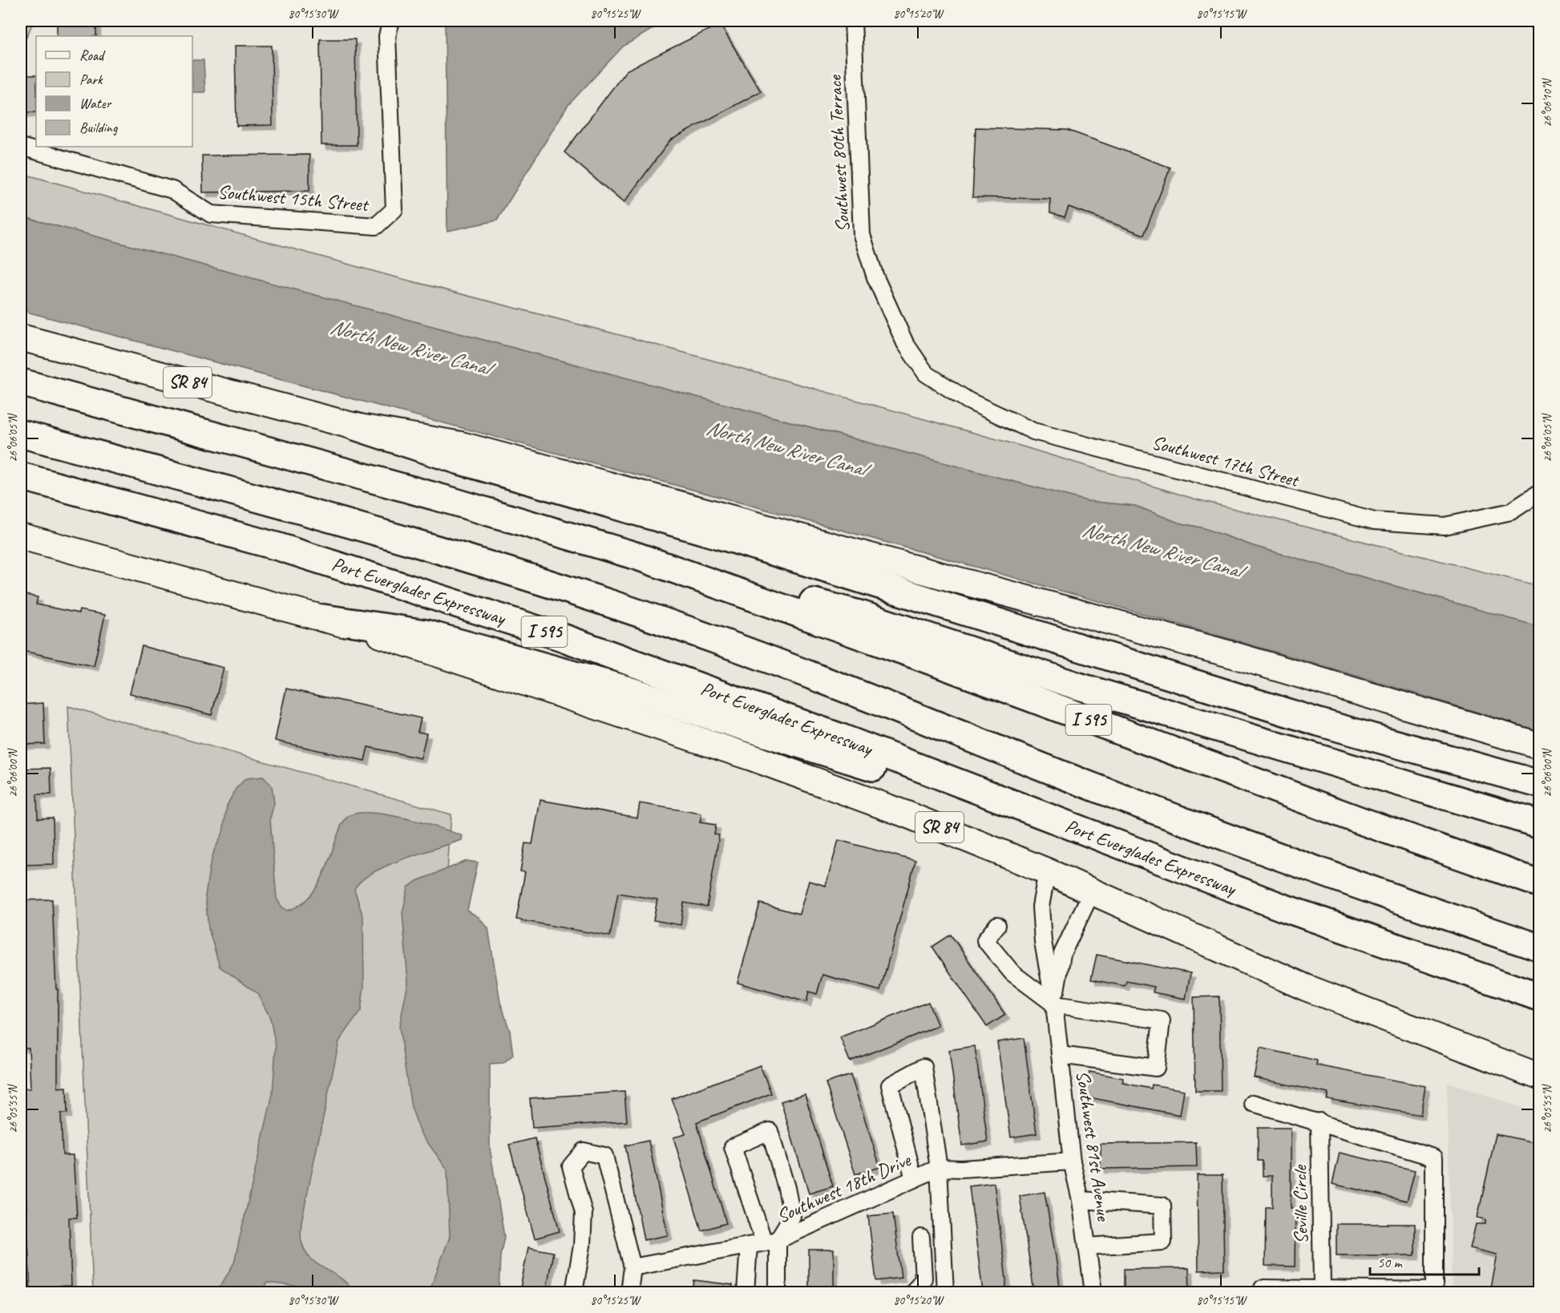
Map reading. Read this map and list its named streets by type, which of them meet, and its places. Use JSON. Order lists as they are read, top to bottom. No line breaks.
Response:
{"streets":{"highway":["Port Everglades Expressway","I 595"],"main road":["SR 84"],"street":["Southwest 80th Terrace","Southwest 15th Street","Southwest 17th Street","Southwest 81st Avenue","Southwest 18th Drive","Seville Circle"]},"crossings":[["Southwest 80th Terrace","Southwest 17th Street"],["SR 84","Southwest 81st Avenue"],["Southwest 81st Avenue","Southwest 18th Drive"]],"water":["North New River Canal"],"legend":["Road","Park","Water","Building"],"scale_bar":"50 m","coordinates":["80°15'30\"W","80°15'25\"W","80°15'20\"W","80°15'15\"W","26°06'10\"N","26°06'05\"N","26°06'00\"N","26°05'55\"N"]}
